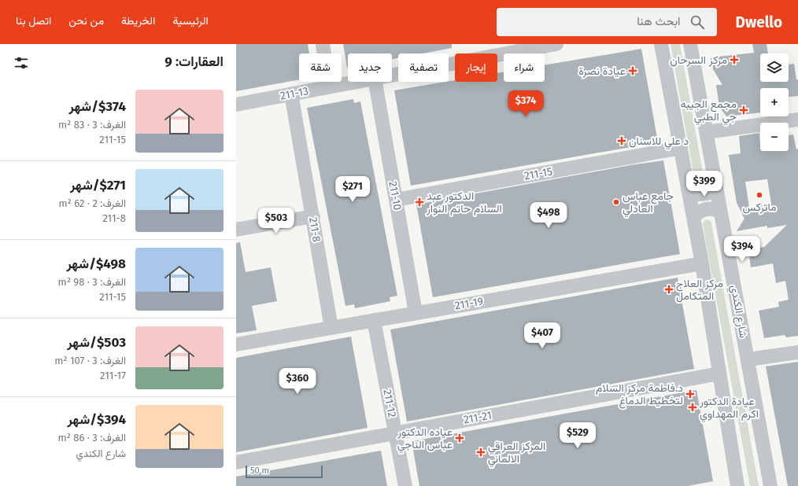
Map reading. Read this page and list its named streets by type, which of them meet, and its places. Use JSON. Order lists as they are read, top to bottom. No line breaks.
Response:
{"streets":{"street":["211-13","211-15","211-10","211-8","211-19","شارع الكندي","211-12","211-21"]},"crossings":[["211-13","211-8"],["211-15","211-10"],["211-10","211-19"],["211-8","211-19"],["211-19","211-12"],["211-12","211-21"]],"places":{"health":["مركز السرحان","عيادة نصرة","مجمع الجيبه جي الطبي","د علي للاسنان","الدكتور عبد السلام حاتم النوار","مركز العلاج المتكامل","د.فاطمة مركز السلام لتخطيط الدماغ","عيادة الدكتور اكرم المهداوي","عياده الدكتور عباس الناجي","المركز العراقي الالماني"],"other":["ماتركس","جامع عباس العادلي"]},"scale_bar":"50 m","page":{"header":"Dwello","search":"ابحث هنا","nav":["الرئيسية","الخريطة","من نحن","اتصل بنا"],"heading":"العقارات: 9","map_buttons":["+","−"],"chip":["شراء","إيجار","تصفية","جديد","شقة"],"list":[{"name":"$374/شهر","note":"الغرف: 3 · 83 m² · 211-15"},{"name":"$271/شهر","note":"الغرف: 2 · 62 m² · 211-8"},{"name":"$498/شهر","note":"الغرف: 3 · 98 m² · 211-15"},{"name":"$503/شهر","note":"الغرف: 3 · 107 m² · 211-17"},{"name":"$394/شهر","note":"الغرف: 3 · 86 m² · شارع الكندي"}],"price":["$374","$399","$271","$498","$503","$394","$407","$360","$529"],"scale":"50 m"}}
